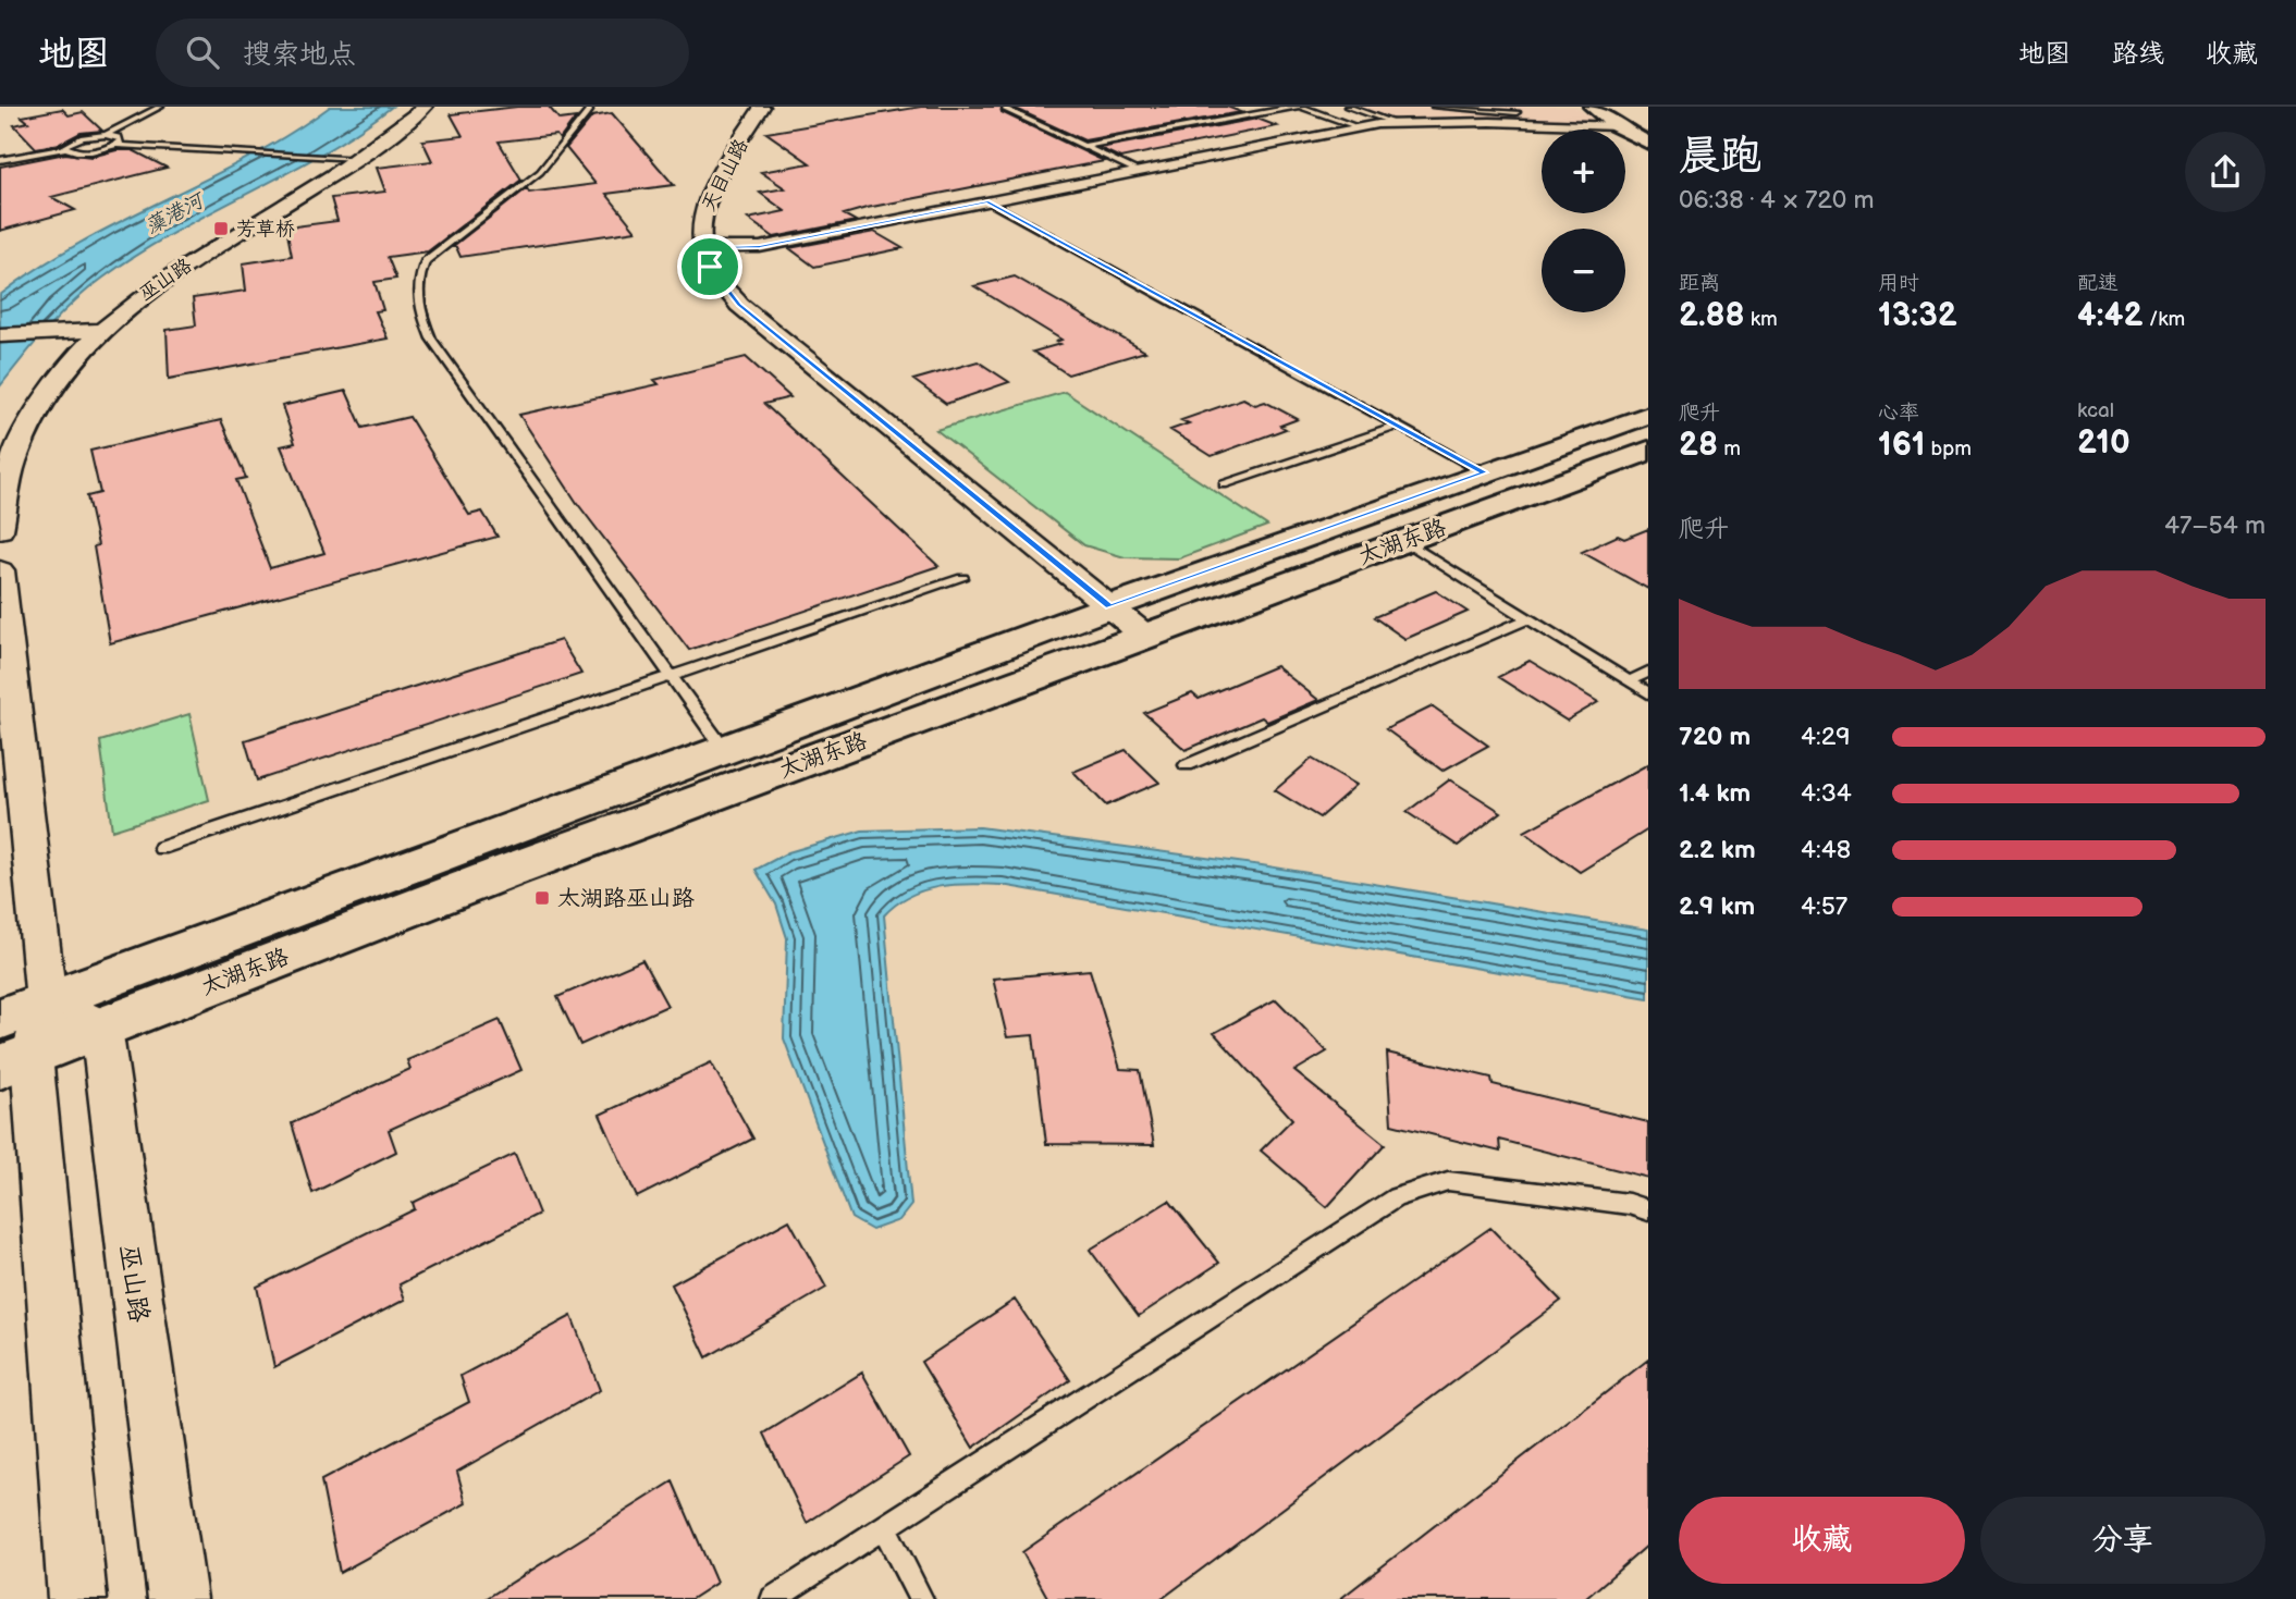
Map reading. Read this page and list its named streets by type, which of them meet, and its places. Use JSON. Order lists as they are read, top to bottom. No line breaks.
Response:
{"streets":{"main road":["太湖东路"],"street":["天目山路","巫山路"]},"crossings":[["巫山路","太湖东路"]],"water":["藻港河"],"places":{"transit":["芳草桥","太湖路巫山路"]},"page":{"header":"地图","search":"搜索地点","nav":["地图","路线","收藏"],"heading":["晨跑","06:38 · 4 × 720 m"],"map_buttons":["+","−"],"stats":[["距离","2.88 km"],["用时","13:32"],["配速","4:42 /km"],["爬升","28 m"],["心率","161 bpm"],["kcal","210"]],"chart":["爬升","47–54 m"],"list":[{"name":"720 m","note":"4:29"},{"name":"1.4 km","note":"4:34"},{"name":"2.2 km","note":"4:48"},{"name":"2.9 km","note":"4:57"}],"buttons":["收藏","分享"]}}
